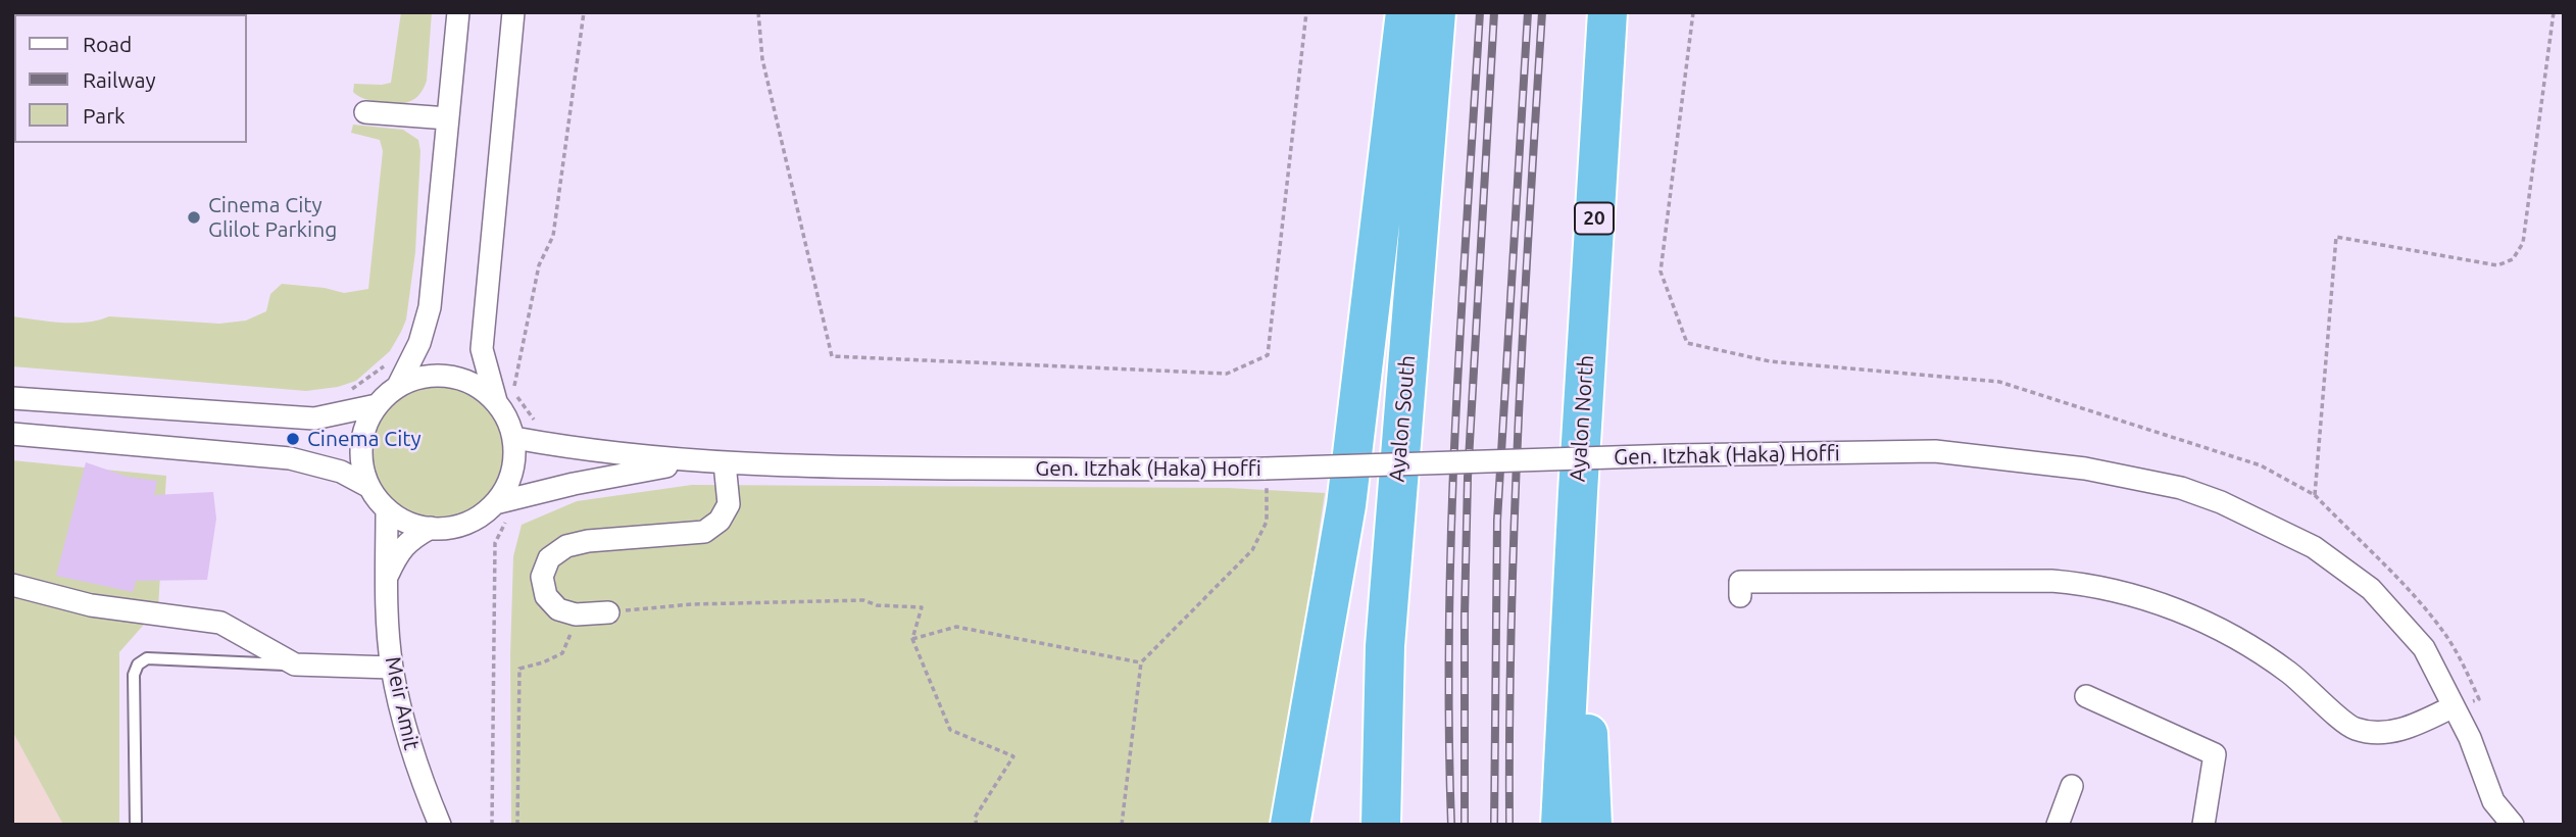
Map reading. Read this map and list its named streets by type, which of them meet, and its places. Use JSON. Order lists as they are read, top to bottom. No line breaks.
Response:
{"streets":{"highway":["20","Ayalon South","Ayalon North"],"street":["Gen. Itzhak (Haka) Hoffi","Meir Amit"]},"crossings":[["Gen. Itzhak (Haka) Hoffi","Meir Amit"]],"places":["Cinema City Glilot Parking","Cinema City"],"legend":["Road","Railway","Park"]}
